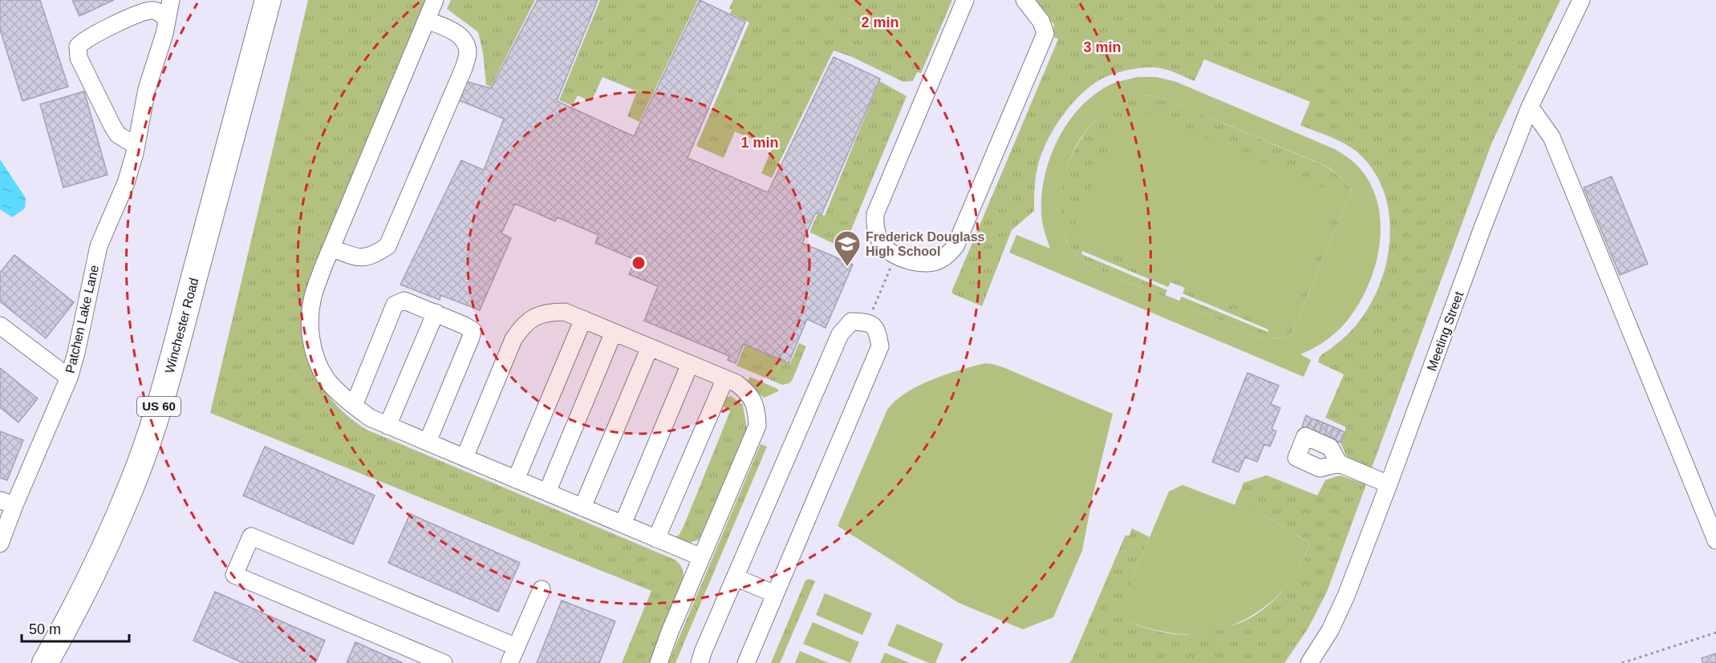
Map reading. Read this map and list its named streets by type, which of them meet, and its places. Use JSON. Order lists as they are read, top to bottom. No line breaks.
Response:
{"streets":{"highway":["Winchester Road","US 60"],"street":["Patchen Lake Lane","Meeting Street"]},"places":{"school or university":["Frederick Douglass High School"]},"scale_bar":"50 m","rings":["2 min","3 min","1 min"]}
